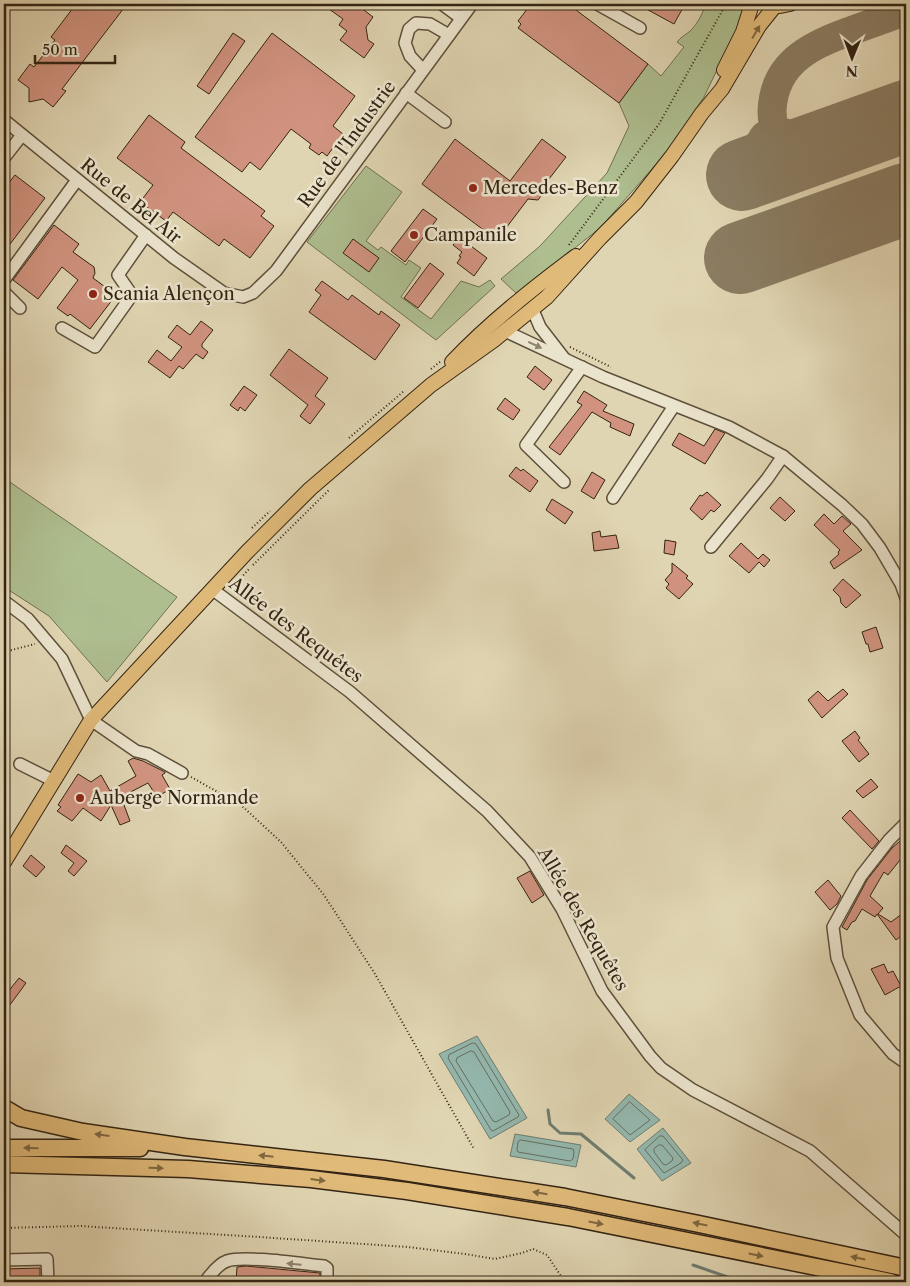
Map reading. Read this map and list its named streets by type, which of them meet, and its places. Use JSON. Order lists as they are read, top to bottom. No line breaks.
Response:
{"streets":{"street":["Rue de l'Industrie","Rue de Bel Air","Allée des Requêtes"]},"crossings":[["Rue de l'Industrie","Rue de Bel Air"]],"places":["Mercedes-Benz","Campanile","Scania Alençon","Auberge Normande"],"scale_bar":"50 m","north":"bottom"}
